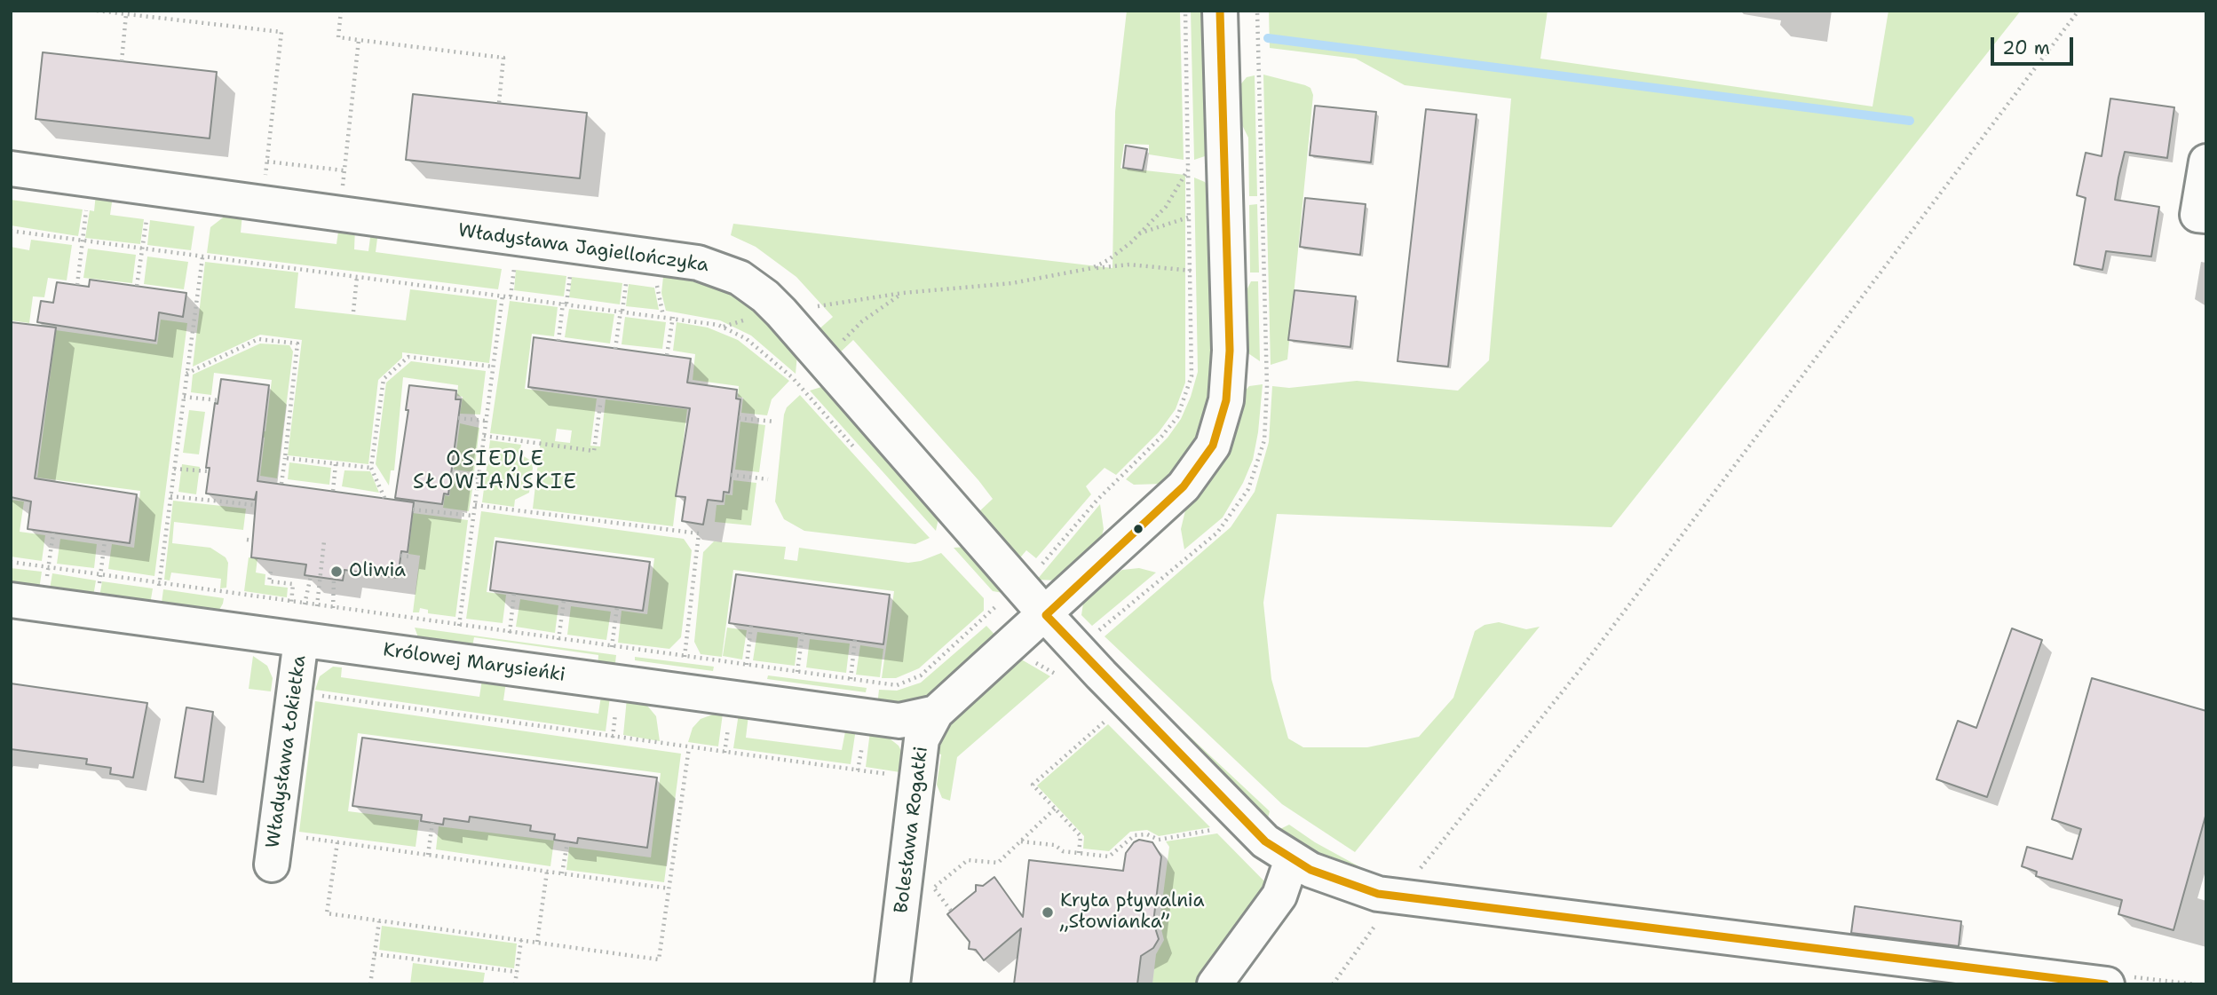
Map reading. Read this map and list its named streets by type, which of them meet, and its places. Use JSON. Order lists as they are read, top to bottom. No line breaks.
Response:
{"streets":{"street":["Władysława Jagiellończyka","Królowej Marysieńki","Władysława Łokietka","Bolesława Rogatki"]},"crossings":[["Władysława Jagiellończyka","Bolesława Rogatki"],["Królowej Marysieńki","Władysława Łokietka"],["Królowej Marysieńki","Bolesława Rogatki"]],"districts":["OSIEDLE SŁOWIAŃSKIE"],"places":["Oliwia","Kryta pływalnia „Słowianka”"],"scale_bar":"20 m"}
